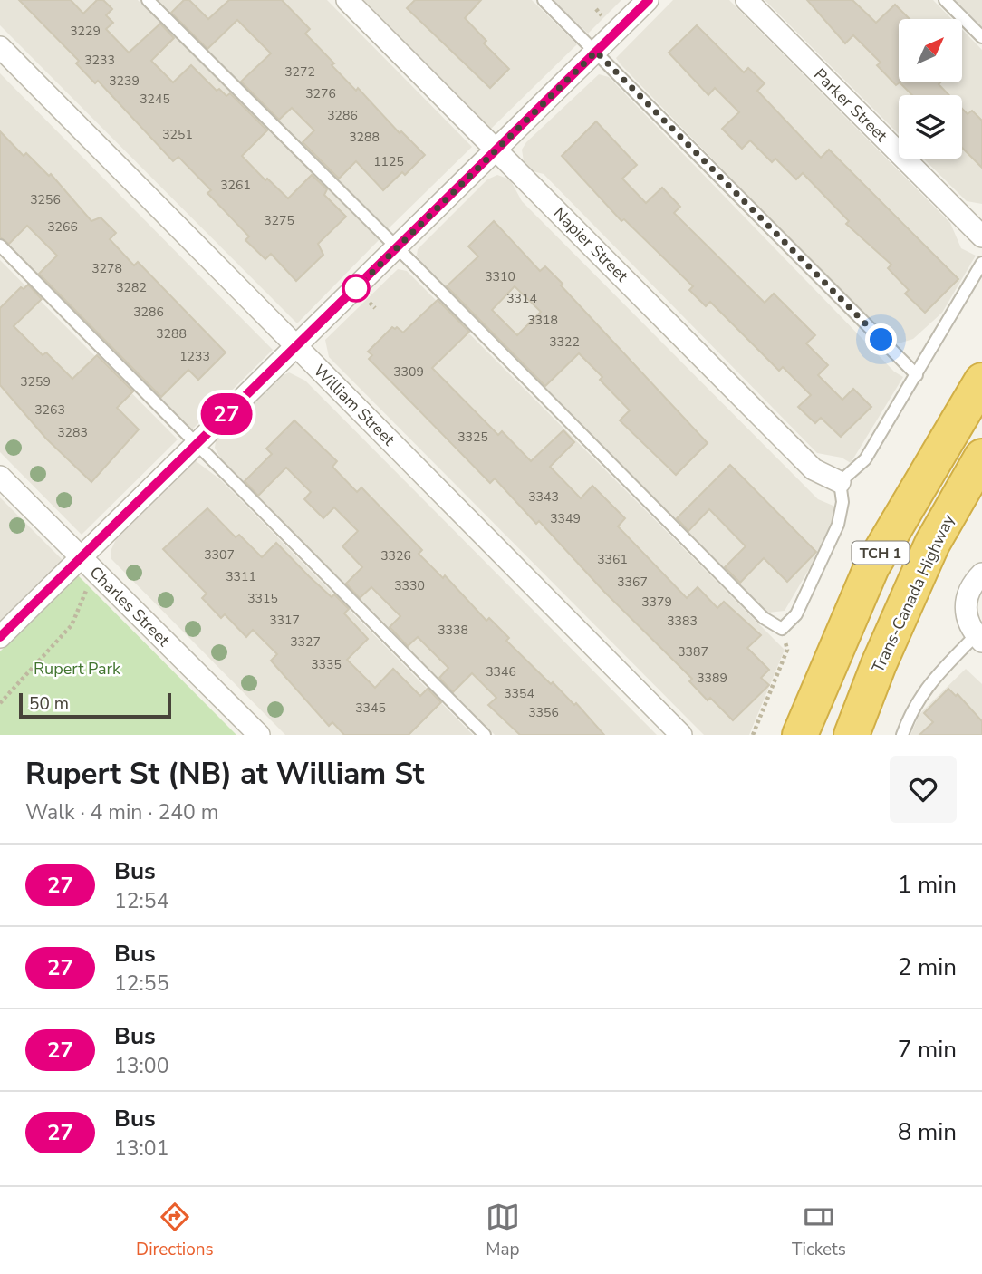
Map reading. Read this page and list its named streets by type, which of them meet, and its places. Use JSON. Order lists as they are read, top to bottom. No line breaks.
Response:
{"streets":{"highway":["TCH 1","Trans-Canada Highway"],"street":["Parker Street","Napier Street","William Street","Charles Street"]},"parks":["Rupert Park"],"lines":["bus line 27"],"house_numbers":["3229","3233","3272","3239","3276","3245","3286","3251","3288","1125","3261","3256","3275","3266","3278","3310","3282","3314","3286","3318","3288","3322","1233","3309","3259","3263","3283","3325","3343","3349","3307","3326","3361","3311","3367","3330","3315","3379","3317","3383","3338","3327","3387","3335","3346","3389","3354","3345","3356"],"scale_bar":"50 m","north":"top right","page":{"on_map":"27","scale":"50 m","heading":["Rupert St (NB) at William St","Walk · 4 min · 240 m"],"list":[{"mark":"27","name":"Bus","note":"12:54","value":"1 min"},{"mark":"27","name":"Bus","note":"12:55","value":"2 min"},{"mark":"27","name":"Bus","note":"13:00","value":"7 min"},{"mark":"27","name":"Bus","note":"13:01","value":"8 min"}],"tabs":["Directions","Map","Tickets"]}}
